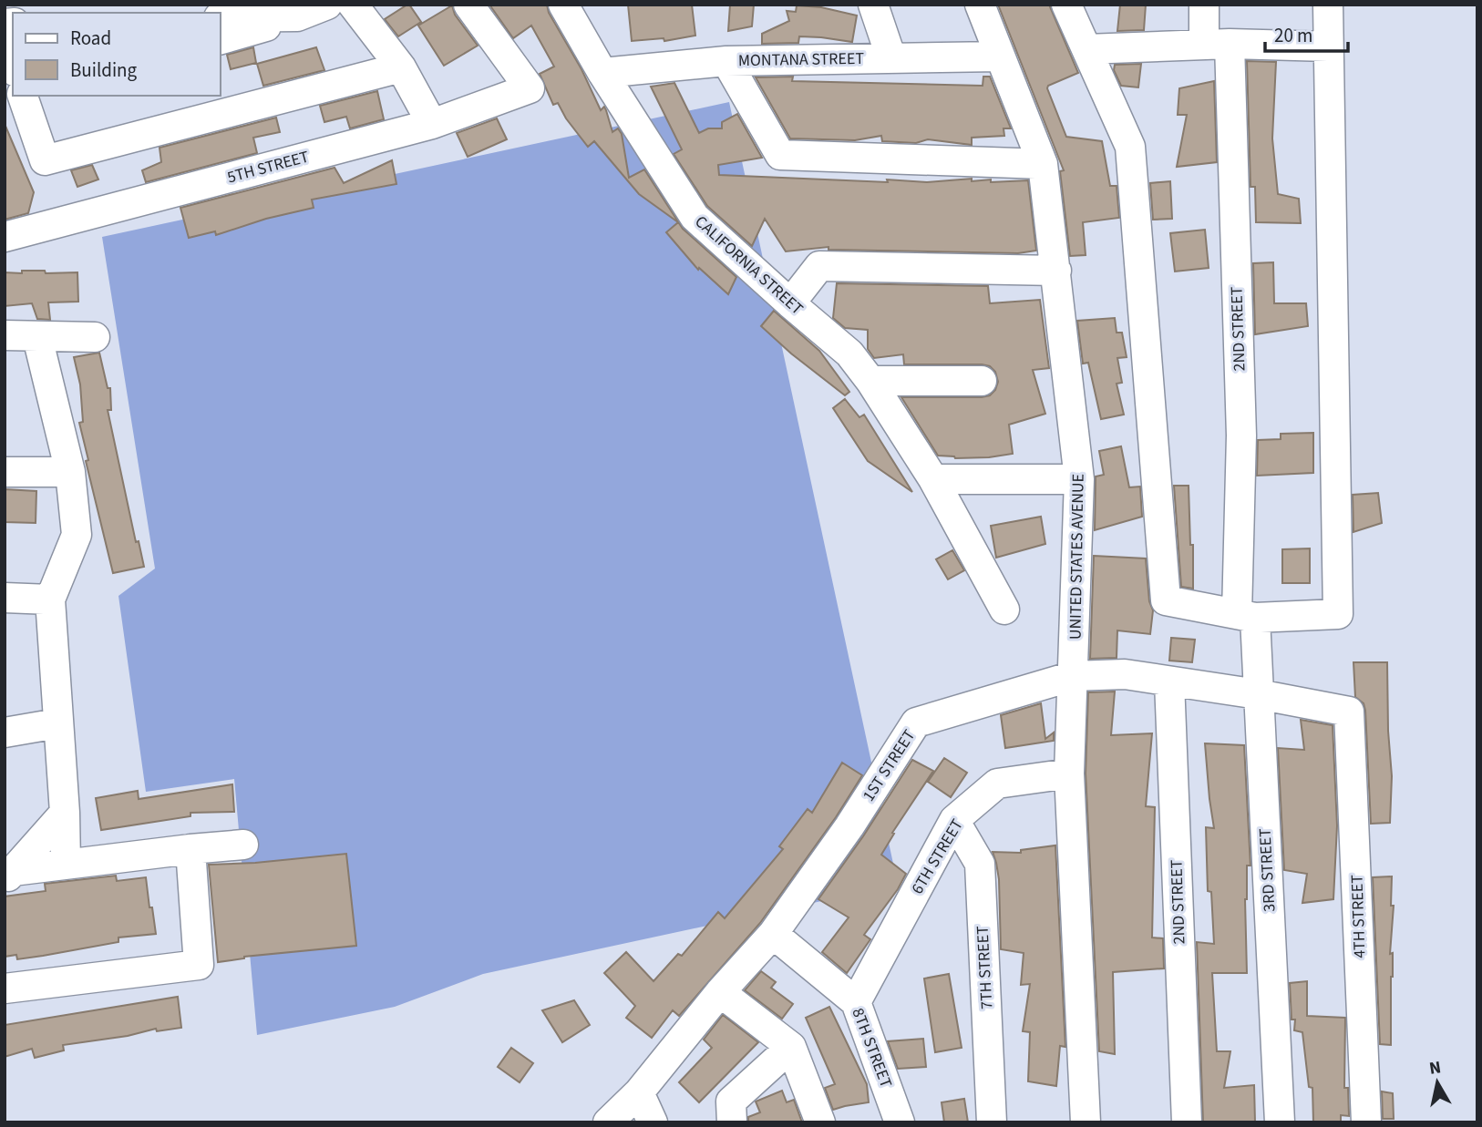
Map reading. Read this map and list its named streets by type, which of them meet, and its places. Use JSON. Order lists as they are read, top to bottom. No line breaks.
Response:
{"streets":{"street":["MONTANA STREET","5TH STREET","CALIFORNIA STREET","2ND STREET","UNITED STATES AVENUE","1ST STREET","6TH STREET","3RD STREET","4TH STREET","7TH STREET","8TH STREET"]},"crossings":[["MONTANA STREET","CALIFORNIA STREET"],["MONTANA STREET","UNITED STATES AVENUE"],["2ND STREET","1ST STREET"],["2ND STREET","3RD STREET"],["UNITED STATES AVENUE","1ST STREET"],["UNITED STATES AVENUE","6TH STREET"],["1ST STREET","3RD STREET"],["1ST STREET","4TH STREET"],["1ST STREET","8TH STREET"],["6TH STREET","7TH STREET"],["6TH STREET","8TH STREET"]],"legend":["Road","Building"],"scale_bar":"20 m","north":"top"}
